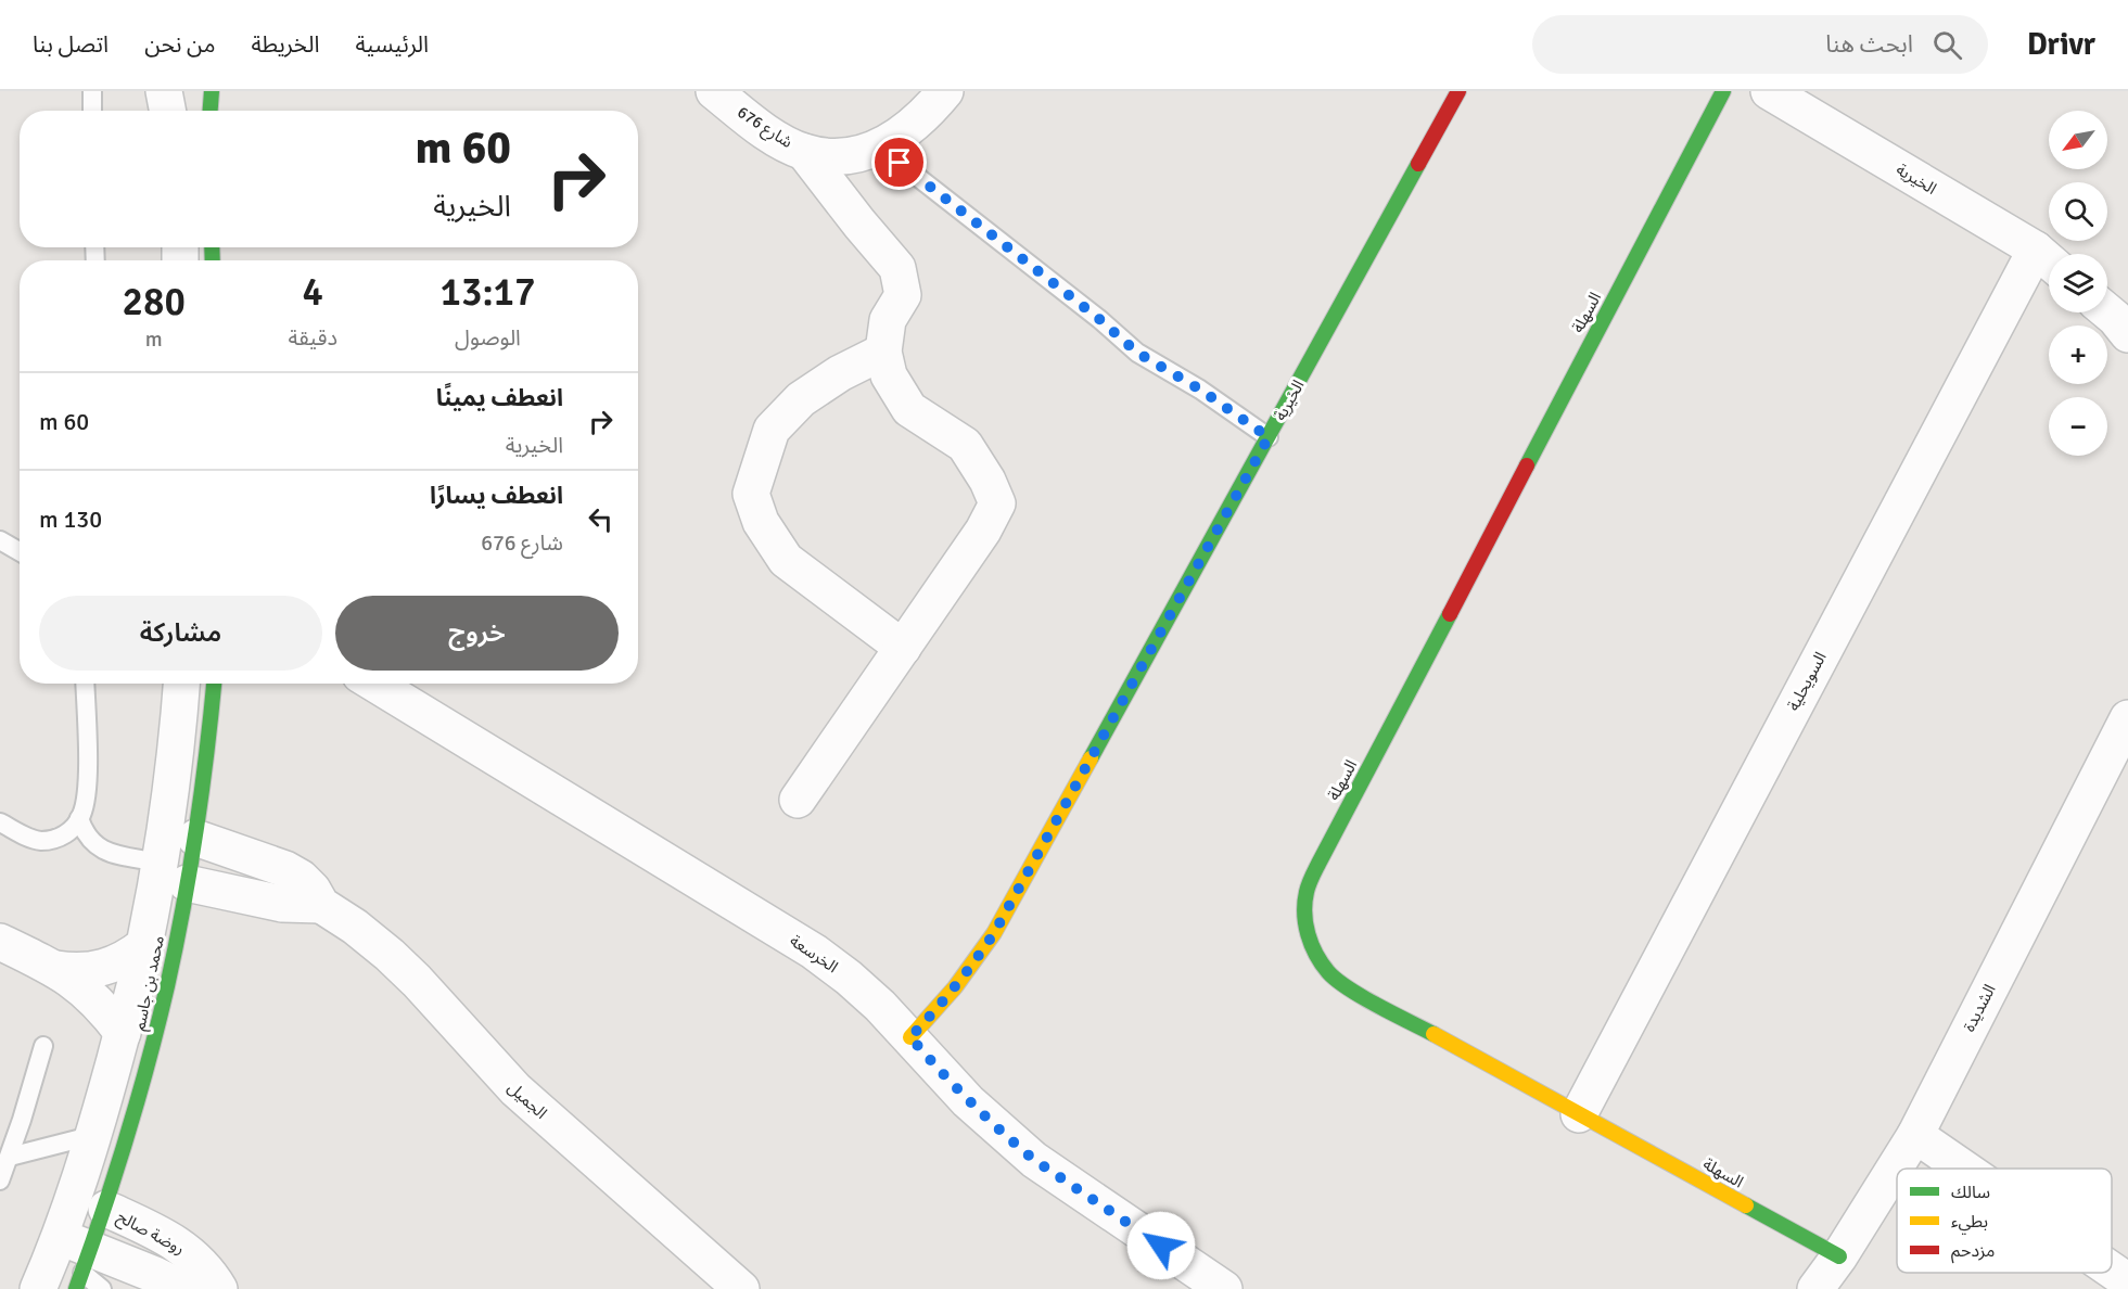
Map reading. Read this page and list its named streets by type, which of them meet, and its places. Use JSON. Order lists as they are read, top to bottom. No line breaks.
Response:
{"streets":{"street":["شارع 676","الخيرية","السهلة","السويحلية","الخرسعة","محمد بن جاسم","الشديدة","الجميل","روضة صالح"]},"crossings":[["الخيرية","السويحلية"],["الخيرية","الخرسعة"],["السهلة","السويحلية"],["السهلة","الشديدة"],["محمد بن جاسم","الجميل"],["محمد بن جاسم","روضة صالح"]],"legend":["سالك","بطيء","مزدحم"],"north":"bottom left","page":{"header":"Drivr","search":"ابحث هنا","nav":["الرئيسية","الخريطة","من نحن","اتصل بنا"],"map_buttons":["+","−"],"turn":["60 m","الخيرية"],"eta":["13:17","الوصول","4","دقيقة","280","m"],"list":[{"name":"انعطف يمينًا","note":"الخيرية","value":"60 m"},{"name":"انعطف يسارًا","note":"شارع 676","value":"130 m"}],"buttons":["خروج","مشاركة"]}}
